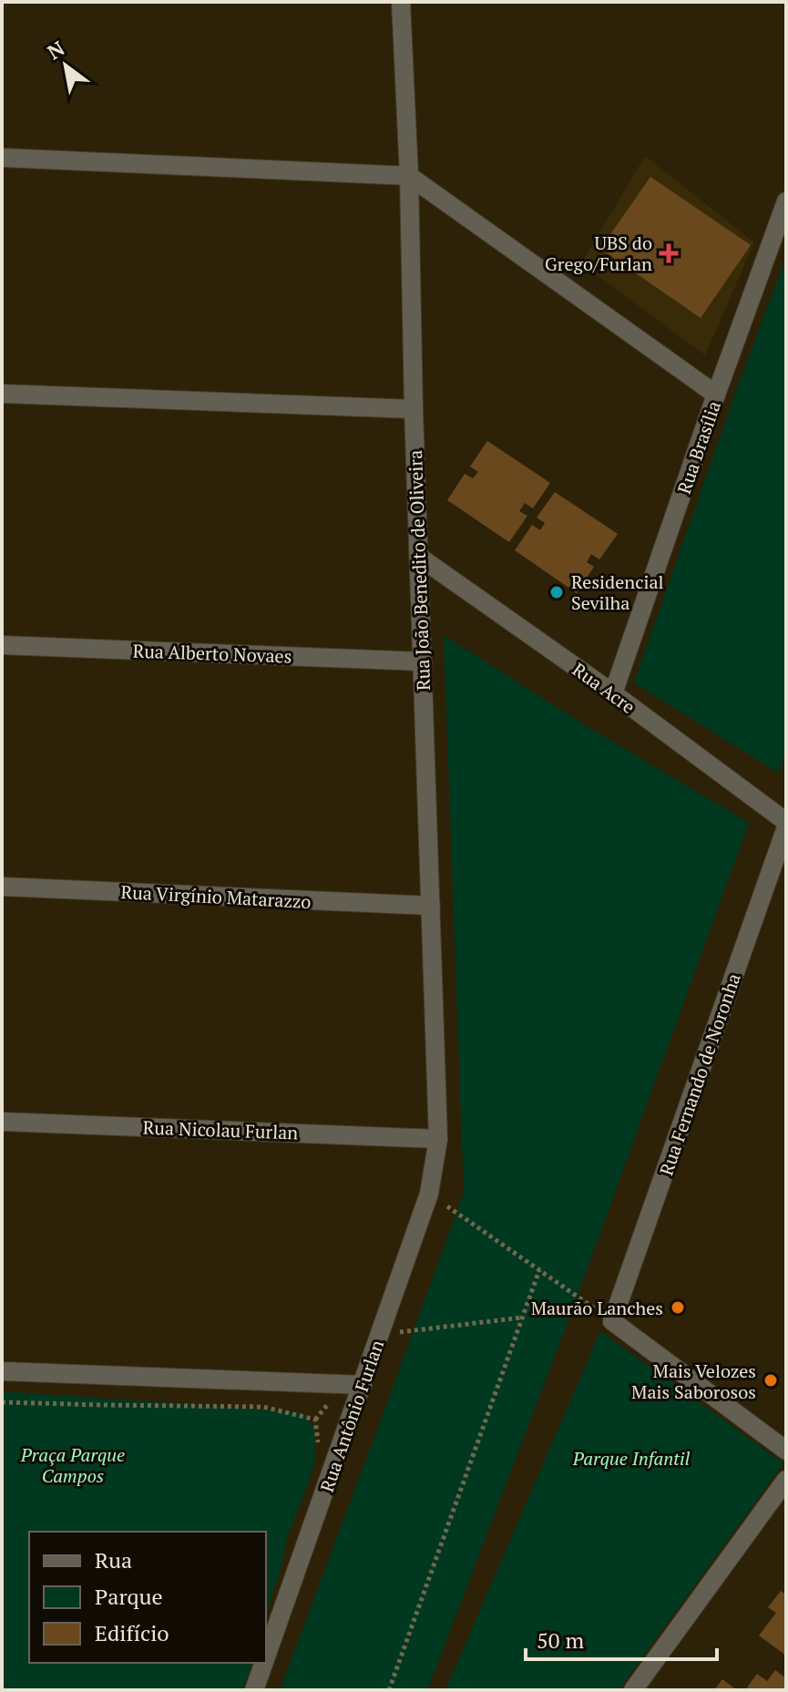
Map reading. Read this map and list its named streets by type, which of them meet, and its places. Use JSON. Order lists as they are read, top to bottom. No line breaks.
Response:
{"streets":{"street":["Rua Brasília","Rua João Benedito de Oliveira","Rua Alberto Novaes","Rua Acre","Rua Virgínio Matarazzo","Rua Fernando de Noronha","Rua Nicolau Furlan","Rua Antônio Furlan"]},"crossings":[["Rua Brasília","Rua Acre"],["Rua João Benedito de Oliveira","Rua Alberto Novaes"],["Rua João Benedito de Oliveira","Rua Acre"],["Rua João Benedito de Oliveira","Rua Virgínio Matarazzo"],["Rua João Benedito de Oliveira","Rua Nicolau Furlan"],["Rua João Benedito de Oliveira","Rua Antônio Furlan"],["Rua Acre","Rua Fernando de Noronha"],["Rua Nicolau Furlan","Rua Antônio Furlan"]],"parks":["Praça Parque Campos","Parque Infantil"],"places":{"health":["UBS do Grego/Furlan"],"other":["Residencial Sevilha","Maurão Lanches","Mais Velozes Mais Saborosos"]},"legend":["Rua","Parque","Edifício"],"scale_bar":"50 m","north":"top left"}
